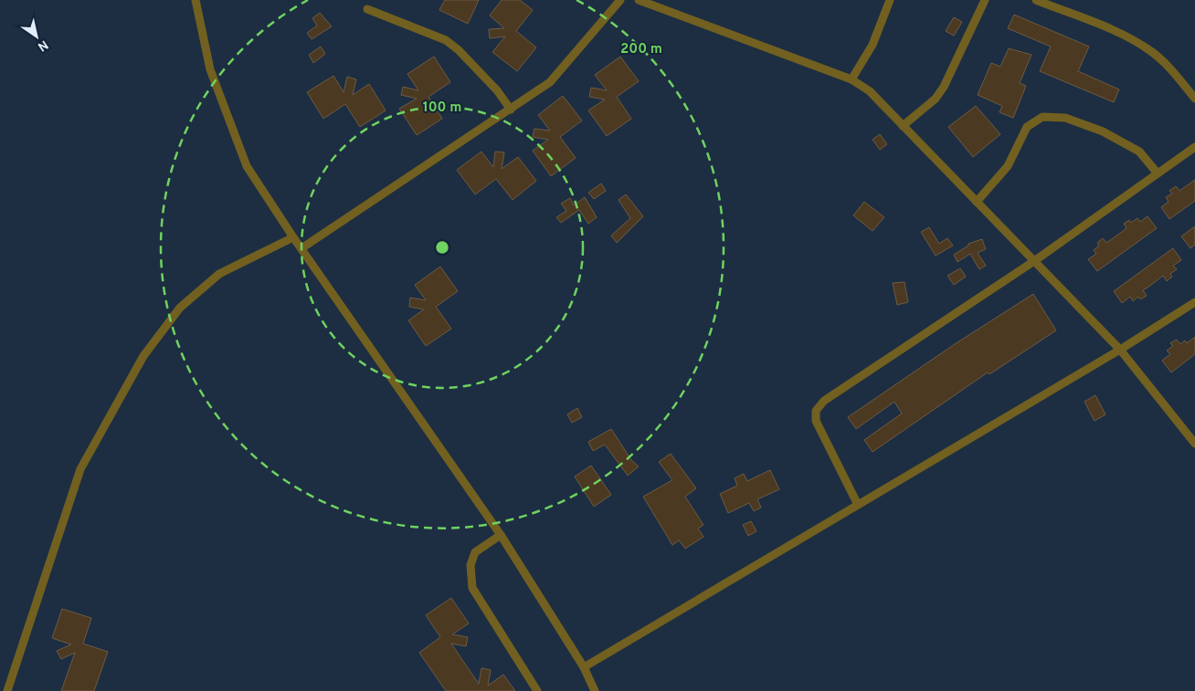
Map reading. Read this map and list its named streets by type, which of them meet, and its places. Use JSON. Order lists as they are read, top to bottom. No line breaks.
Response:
{"north":"bottom right","rings":["200 m","100 m"]}
